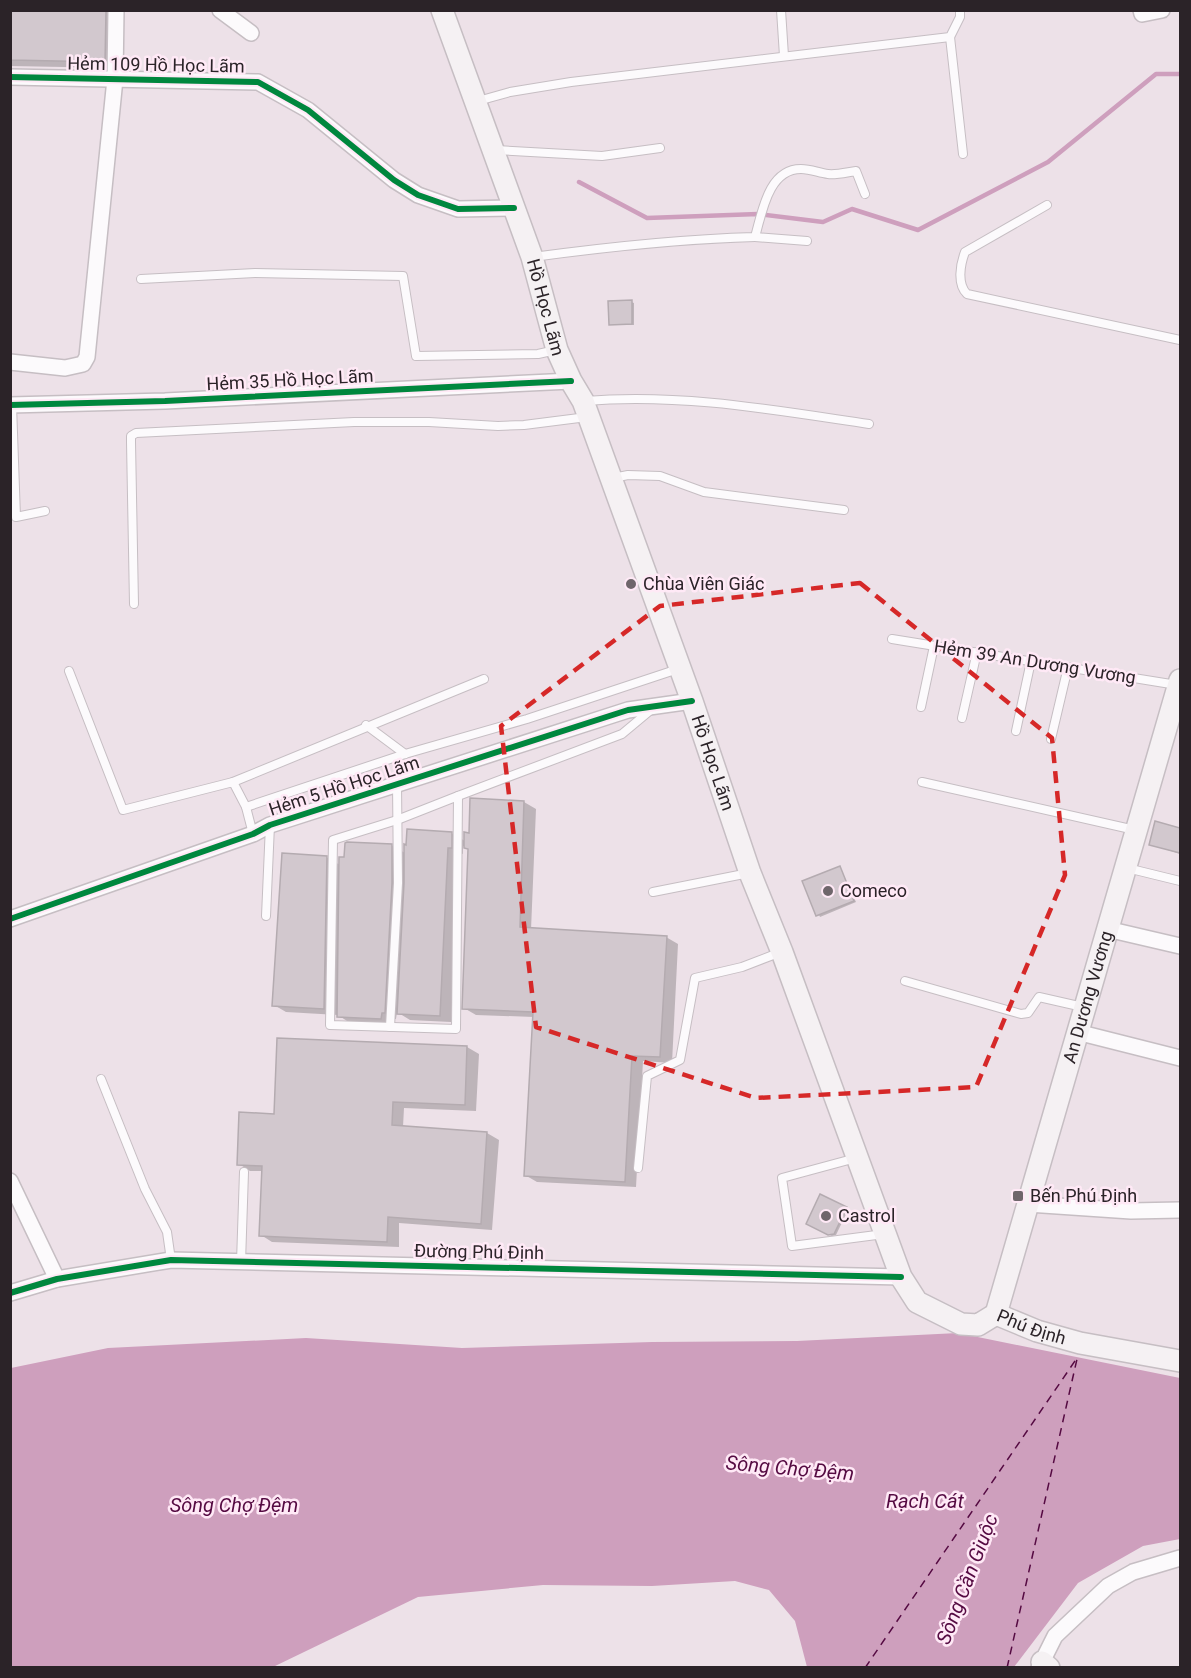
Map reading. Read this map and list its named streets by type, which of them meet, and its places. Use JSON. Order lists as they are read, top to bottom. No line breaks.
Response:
{"streets":{"main road":["Hồ Học Lãm","An Dương Vương","Phú Định"],"street":["Hẻm 109 Hồ Học Lãm","Hẻm 35 Hồ Học Lãm","Hẻm 5 Hồ Học Lãm","Đường Phú Định"],"lane":["Hẻm 39 An Dương Vương"]},"crossings":[["Hẻm 109 Hồ Học Lãm","Hồ Học Lãm"],["Hồ Học Lãm","Hẻm 35 Hồ Học Lãm"],["Hồ Học Lãm","Hẻm 5 Hồ Học Lãm"],["Hồ Học Lãm","Đường Phú Định"],["Hồ Học Lãm","Phú Định"],["Hẻm 39 An Dương Vương","An Dương Vương"],["An Dương Vương","Phú Định"],["Đường Phú Định","Phú Định"]],"water":["Sông Chợ Đệm","Rạch Cát","Sông Cần Giuộc"],"places":{"other":["Chùa Viên Giác","Comeco","Castrol"],"transit":["Bến Phú Định"]}}
